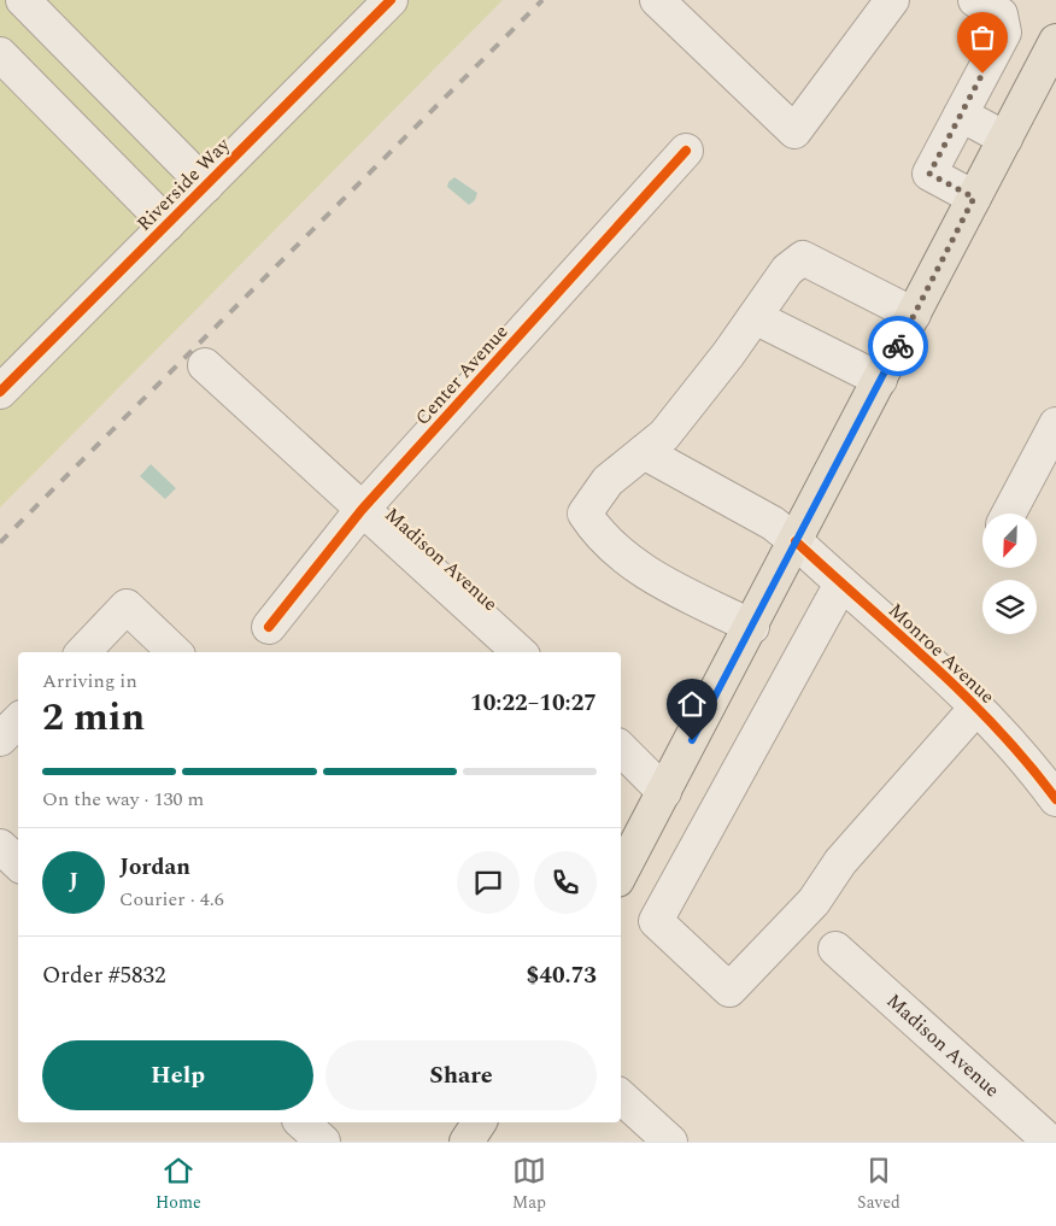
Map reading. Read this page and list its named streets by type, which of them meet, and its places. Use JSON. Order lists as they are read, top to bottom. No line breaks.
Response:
{"streets":{"street":["Riverside Way","Center Avenue","Madison Avenue","Monroe Avenue"]},"crossings":[["Center Avenue","Madison Avenue"]],"north":"bottom left","page":{"heading":["2 min","Arriving in","10:22–10:27"],"panel":["Jordan","Courier · 4.6","Order #5832","$40.73"],"bar":"On the way · 130 m","round":"J","buttons":["Help","Share"],"tabs":["Home","Map","Saved"]}}
